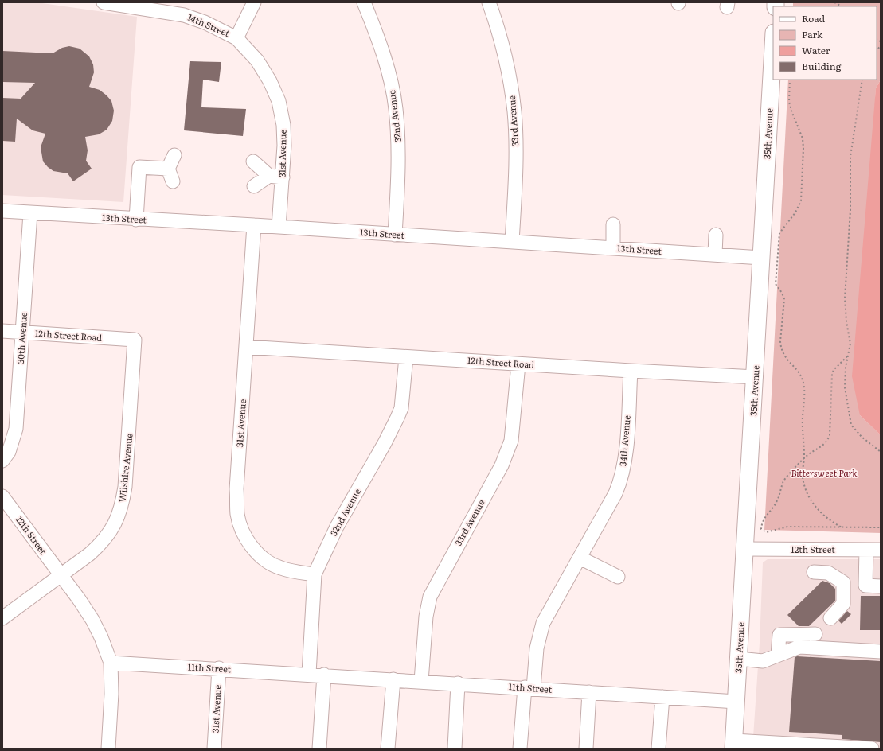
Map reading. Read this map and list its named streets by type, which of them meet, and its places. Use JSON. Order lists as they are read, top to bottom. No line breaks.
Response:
{"streets":{"main road":["35th Avenue"],"street":["14th Street","32nd Avenue","33rd Avenue","31st Avenue","13th Street","12th Street Road","30th Avenue","34th Avenue","Wilshire Avenue","12th Street","11th Street"]},"crossings":[["14th Street","31st Avenue"],["32nd Avenue","31st Avenue"],["32nd Avenue","13th Street"],["32nd Avenue","12th Street Road"],["32nd Avenue","11th Street"],["33rd Avenue","13th Street"],["33rd Avenue","12th Street Road"],["33rd Avenue","11th Street"],["35th Avenue","13th Street"],["35th Avenue","12th Street Road"],["35th Avenue","12th Street"],["35th Avenue","11th Street"],["31st Avenue","13th Street"],["31st Avenue","12th Street Road"],["31st Avenue","11th Street"],["13th Street","30th Avenue"],["12th Street Road","30th Avenue"],["12th Street Road","34th Avenue"],["12th Street Road","Wilshire Avenue"],["34th Avenue","11th Street"],["Wilshire Avenue","12th Street"],["12th Street","11th Street"]],"parks":["Bittersweet Park"],"legend":["Road","Park","Water","Building"]}
